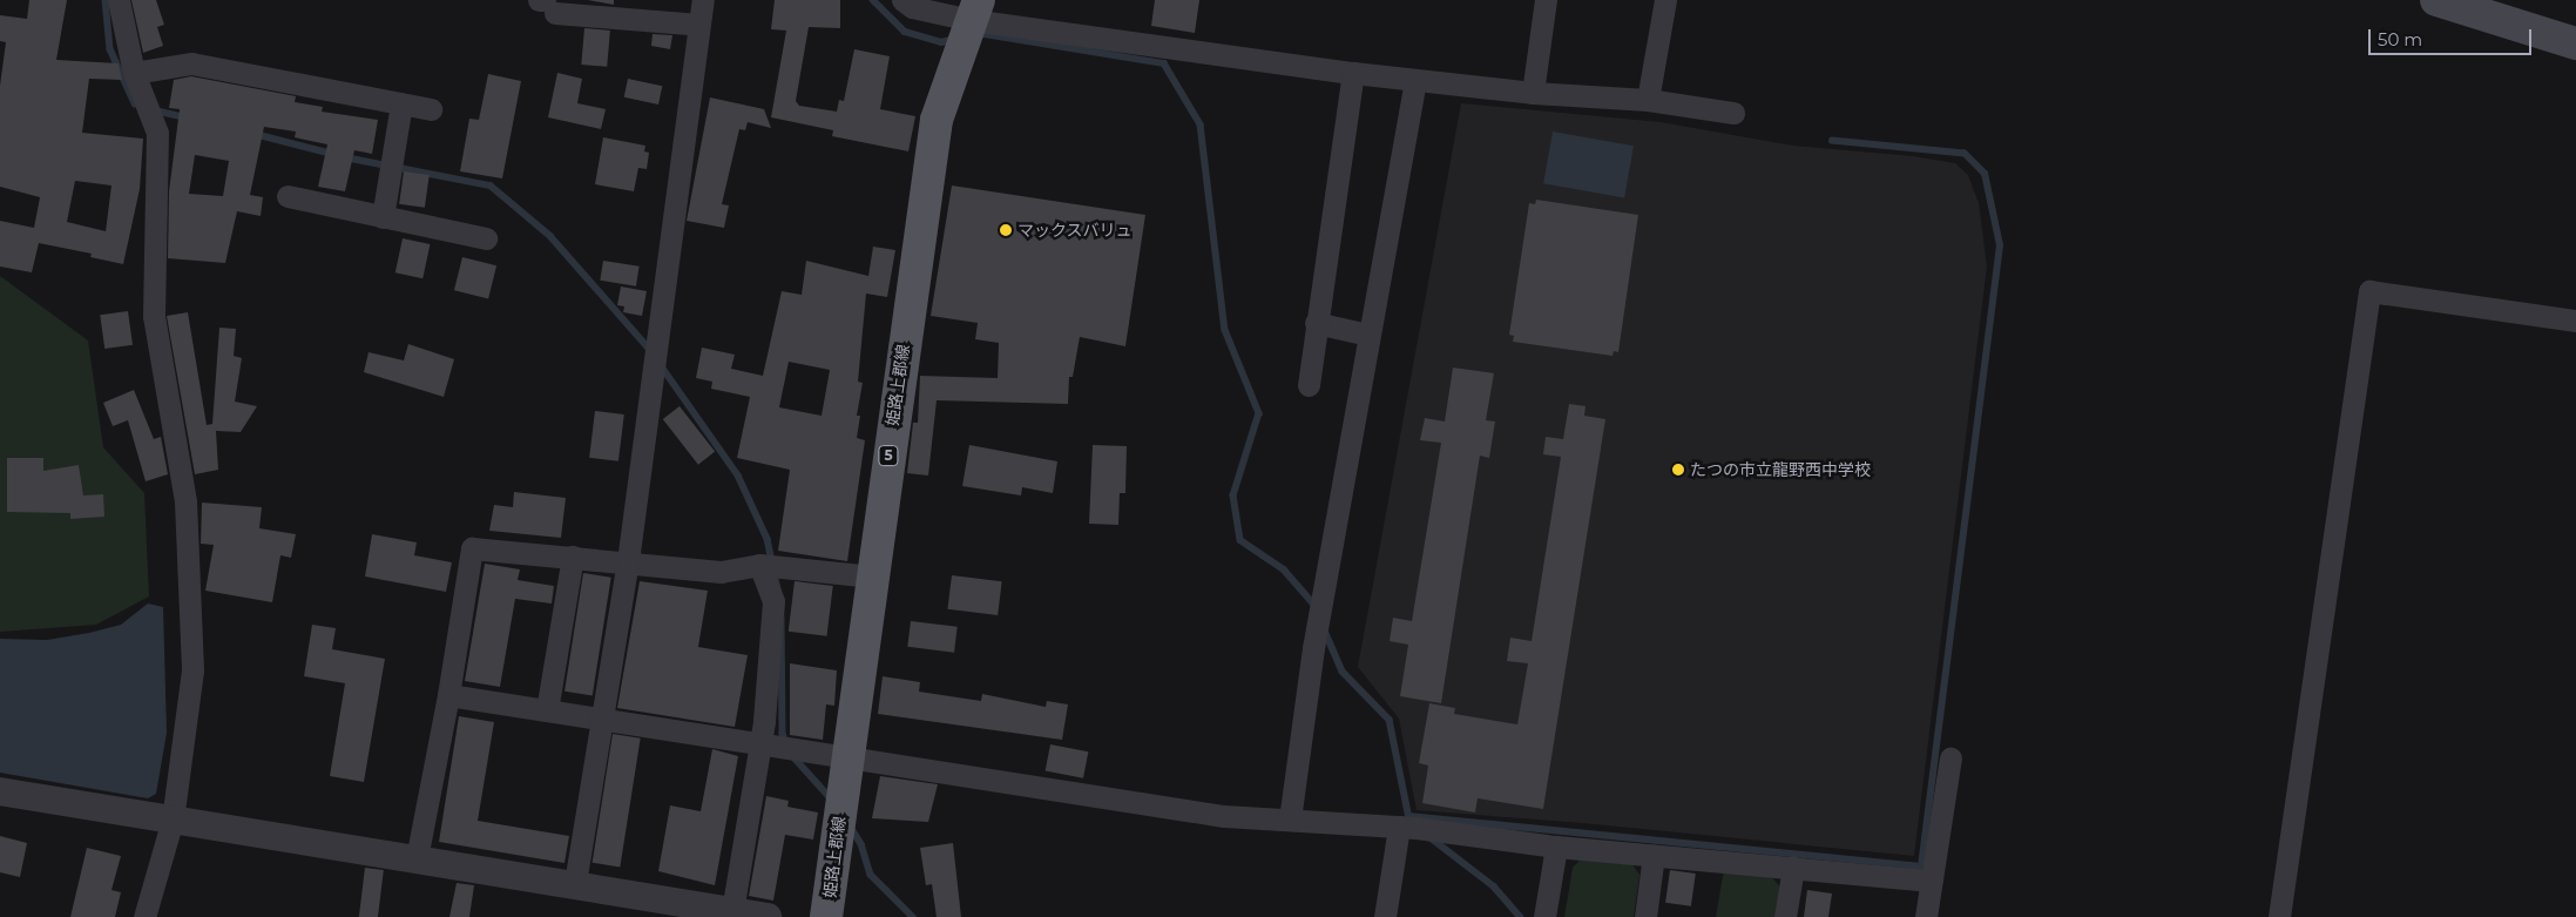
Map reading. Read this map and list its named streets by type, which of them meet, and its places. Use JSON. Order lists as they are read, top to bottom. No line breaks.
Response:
{"streets":{"main road":["姫路上郡線","5"]},"places":["マックスバリュ","たつの市立龍野西中学校"],"scale_bar":"50 m"}
